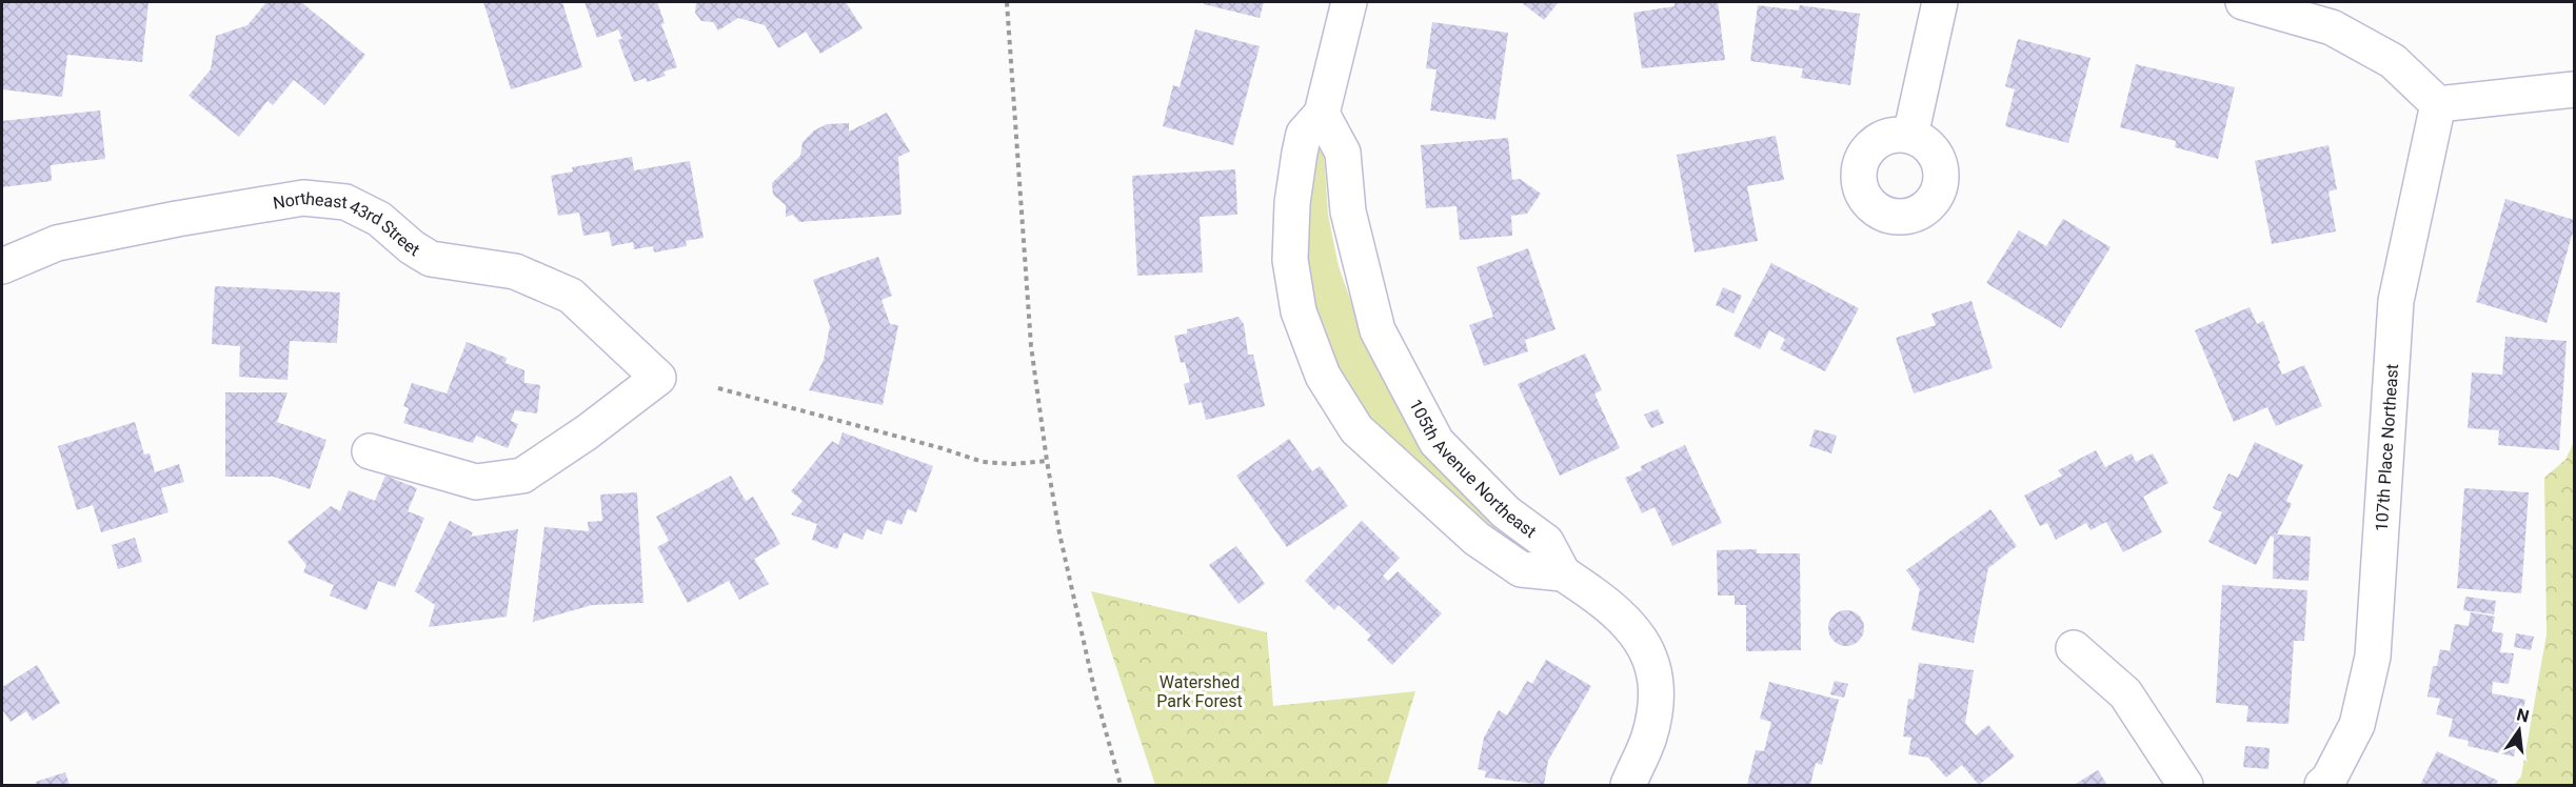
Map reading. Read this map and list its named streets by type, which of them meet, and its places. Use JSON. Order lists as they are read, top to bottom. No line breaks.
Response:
{"streets":{"street":["Northeast 43rd Street","107th Place Northeast","105th Avenue Northeast"]},"parks":["Watershed Park Forest"],"north":"top"}
